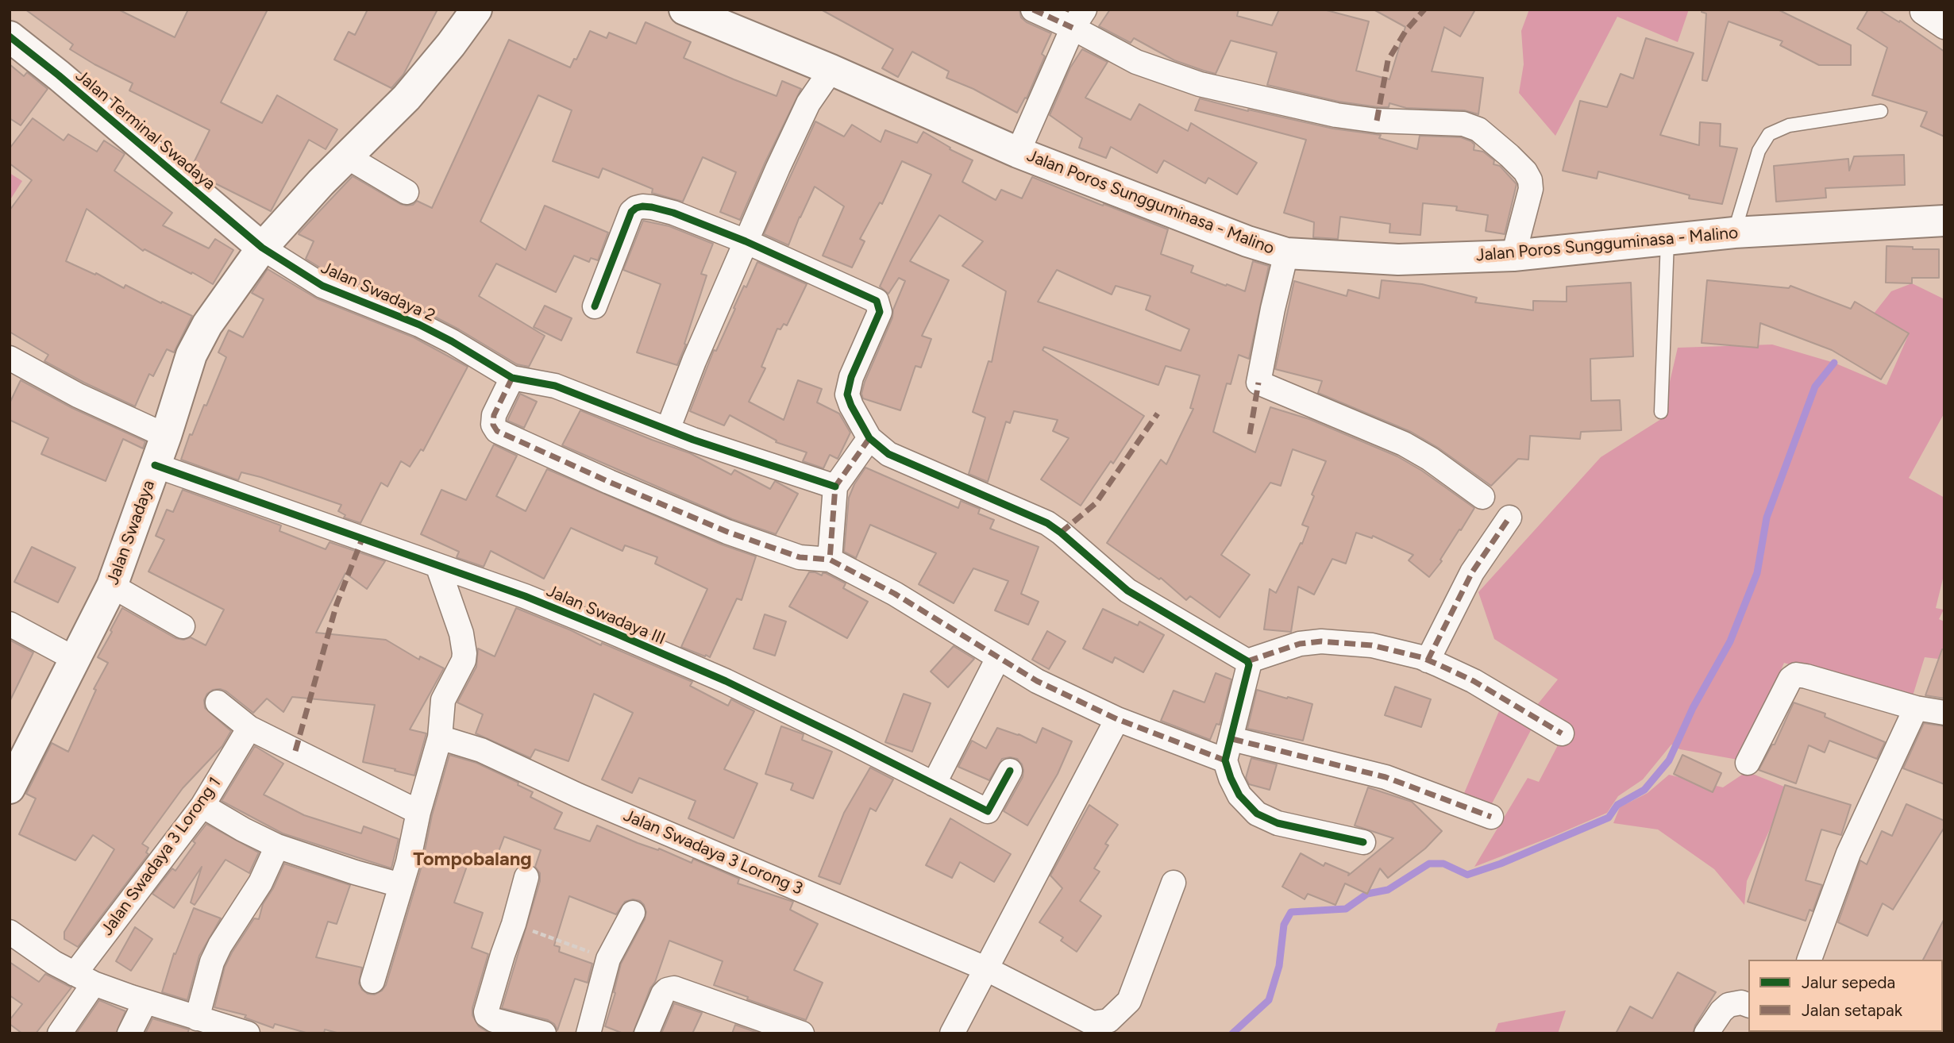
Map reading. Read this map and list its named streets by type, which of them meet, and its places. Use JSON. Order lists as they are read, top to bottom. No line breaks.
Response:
{"streets":{"main road":["Jalan Terminal Swadaya","Jalan Poros Sungguminasa - Malino","Jalan Swadaya"],"street":["Jalan Swadaya 2","Jalan Swadaya III","Jalan Swadaya 3 Lorong 3","Jalan Swadaya 3 Lorong 1"]},"crossings":[["Jalan Terminal Swadaya","Jalan Swadaya 2"],["Jalan Terminal Swadaya","Jalan Swadaya"],["Jalan Swadaya 2","Jalan Swadaya"],["Jalan Swadaya","Jalan Swadaya III"]],"districts":["Tompobalang"],"legend":["Jalur sepeda","Jalan setapak"]}
